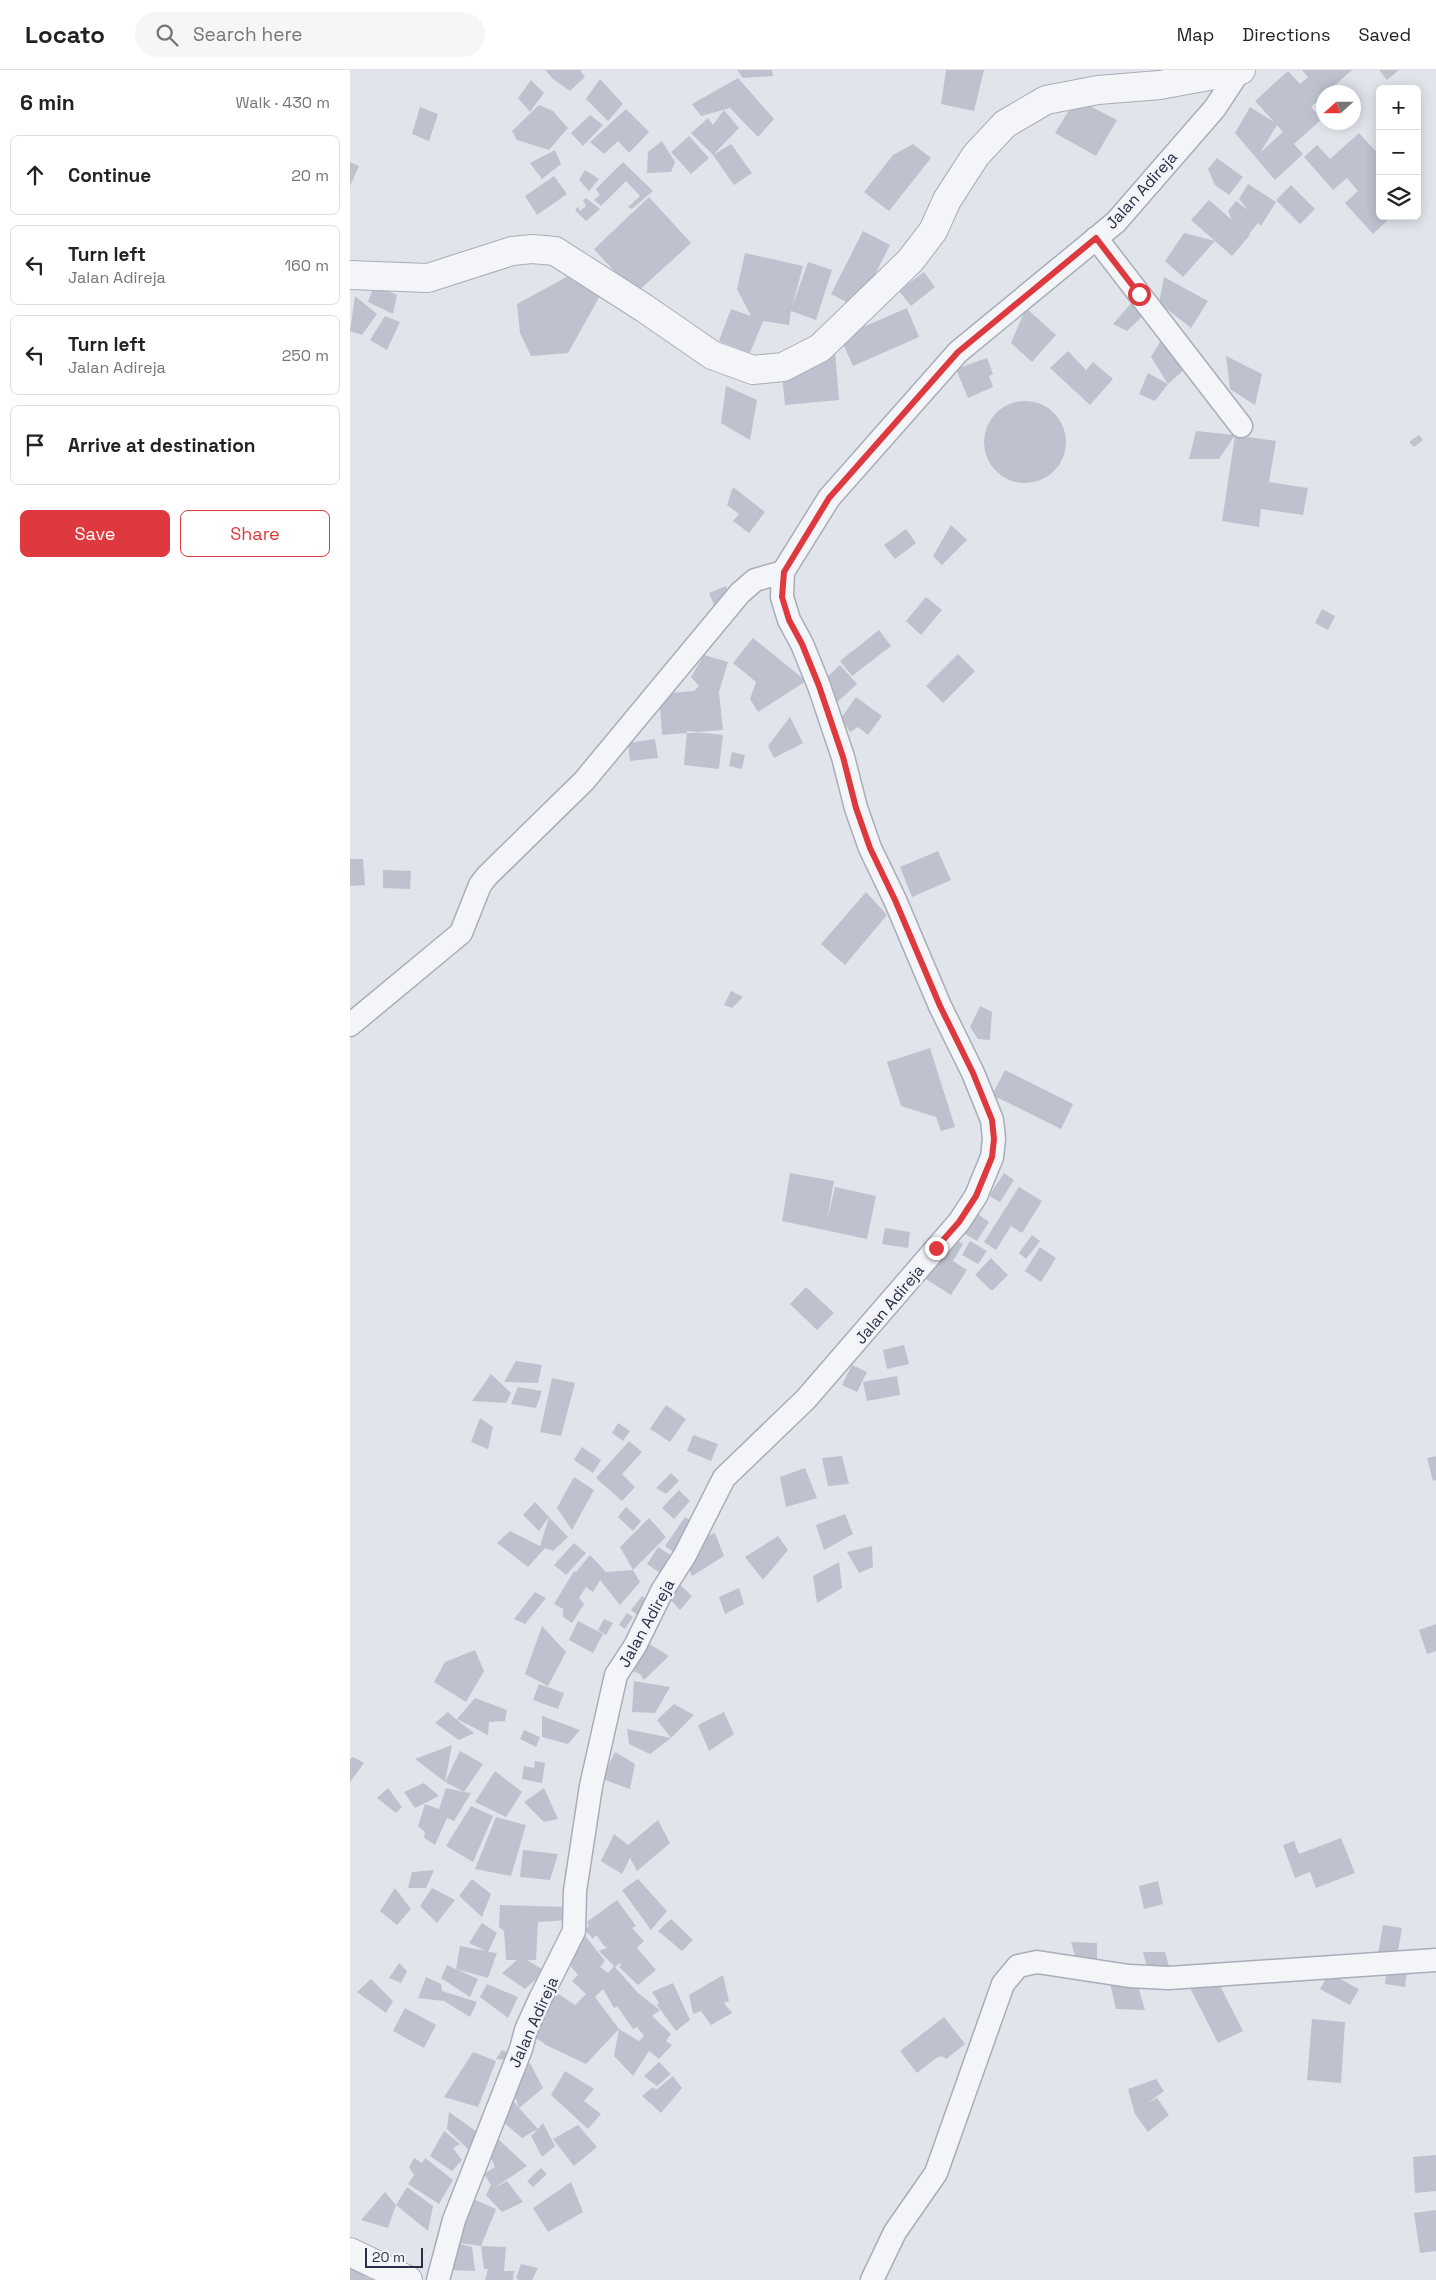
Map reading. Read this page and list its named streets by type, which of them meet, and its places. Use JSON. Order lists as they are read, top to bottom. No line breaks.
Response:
{"streets":{"street":["Jalan Adireja"]},"scale_bar":"20 m","north":"left","page":{"header":"Locato","search":"Search here","nav":["Map","Directions","Saved"],"heading":["6 min","Walk · 430 m"],"map_buttons":["+","−"],"list":[["Continue","20 m"],["Turn left","Jalan Adireja","160 m"],["Turn left","Jalan Adireja","250 m"],"Arrive at destination"],"buttons":["Save","Share"],"scale":"20 m"}}
